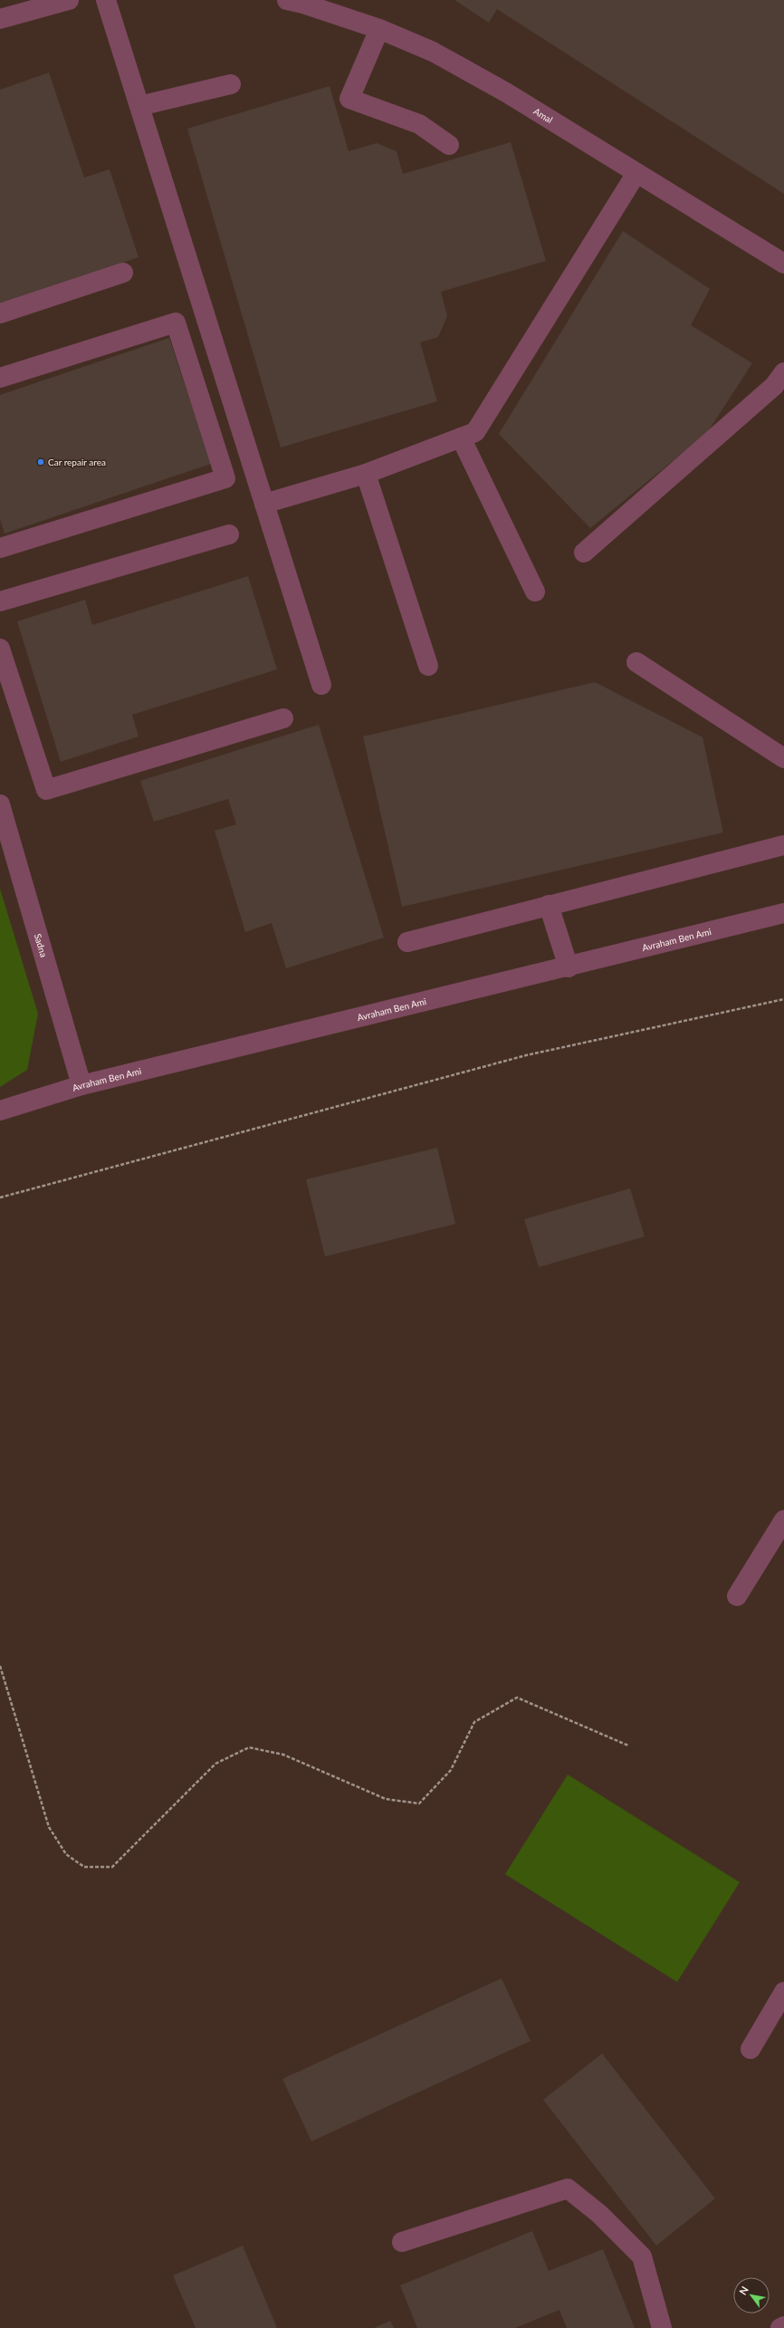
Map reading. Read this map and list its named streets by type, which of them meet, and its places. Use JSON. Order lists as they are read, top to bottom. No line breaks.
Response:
{"streets":{"street":["Amal","Avraham Ben Ami","Sadna"]},"crossings":[["Avraham Ben Ami","Sadna"]],"places":["Car repair area"],"north":"top left"}
